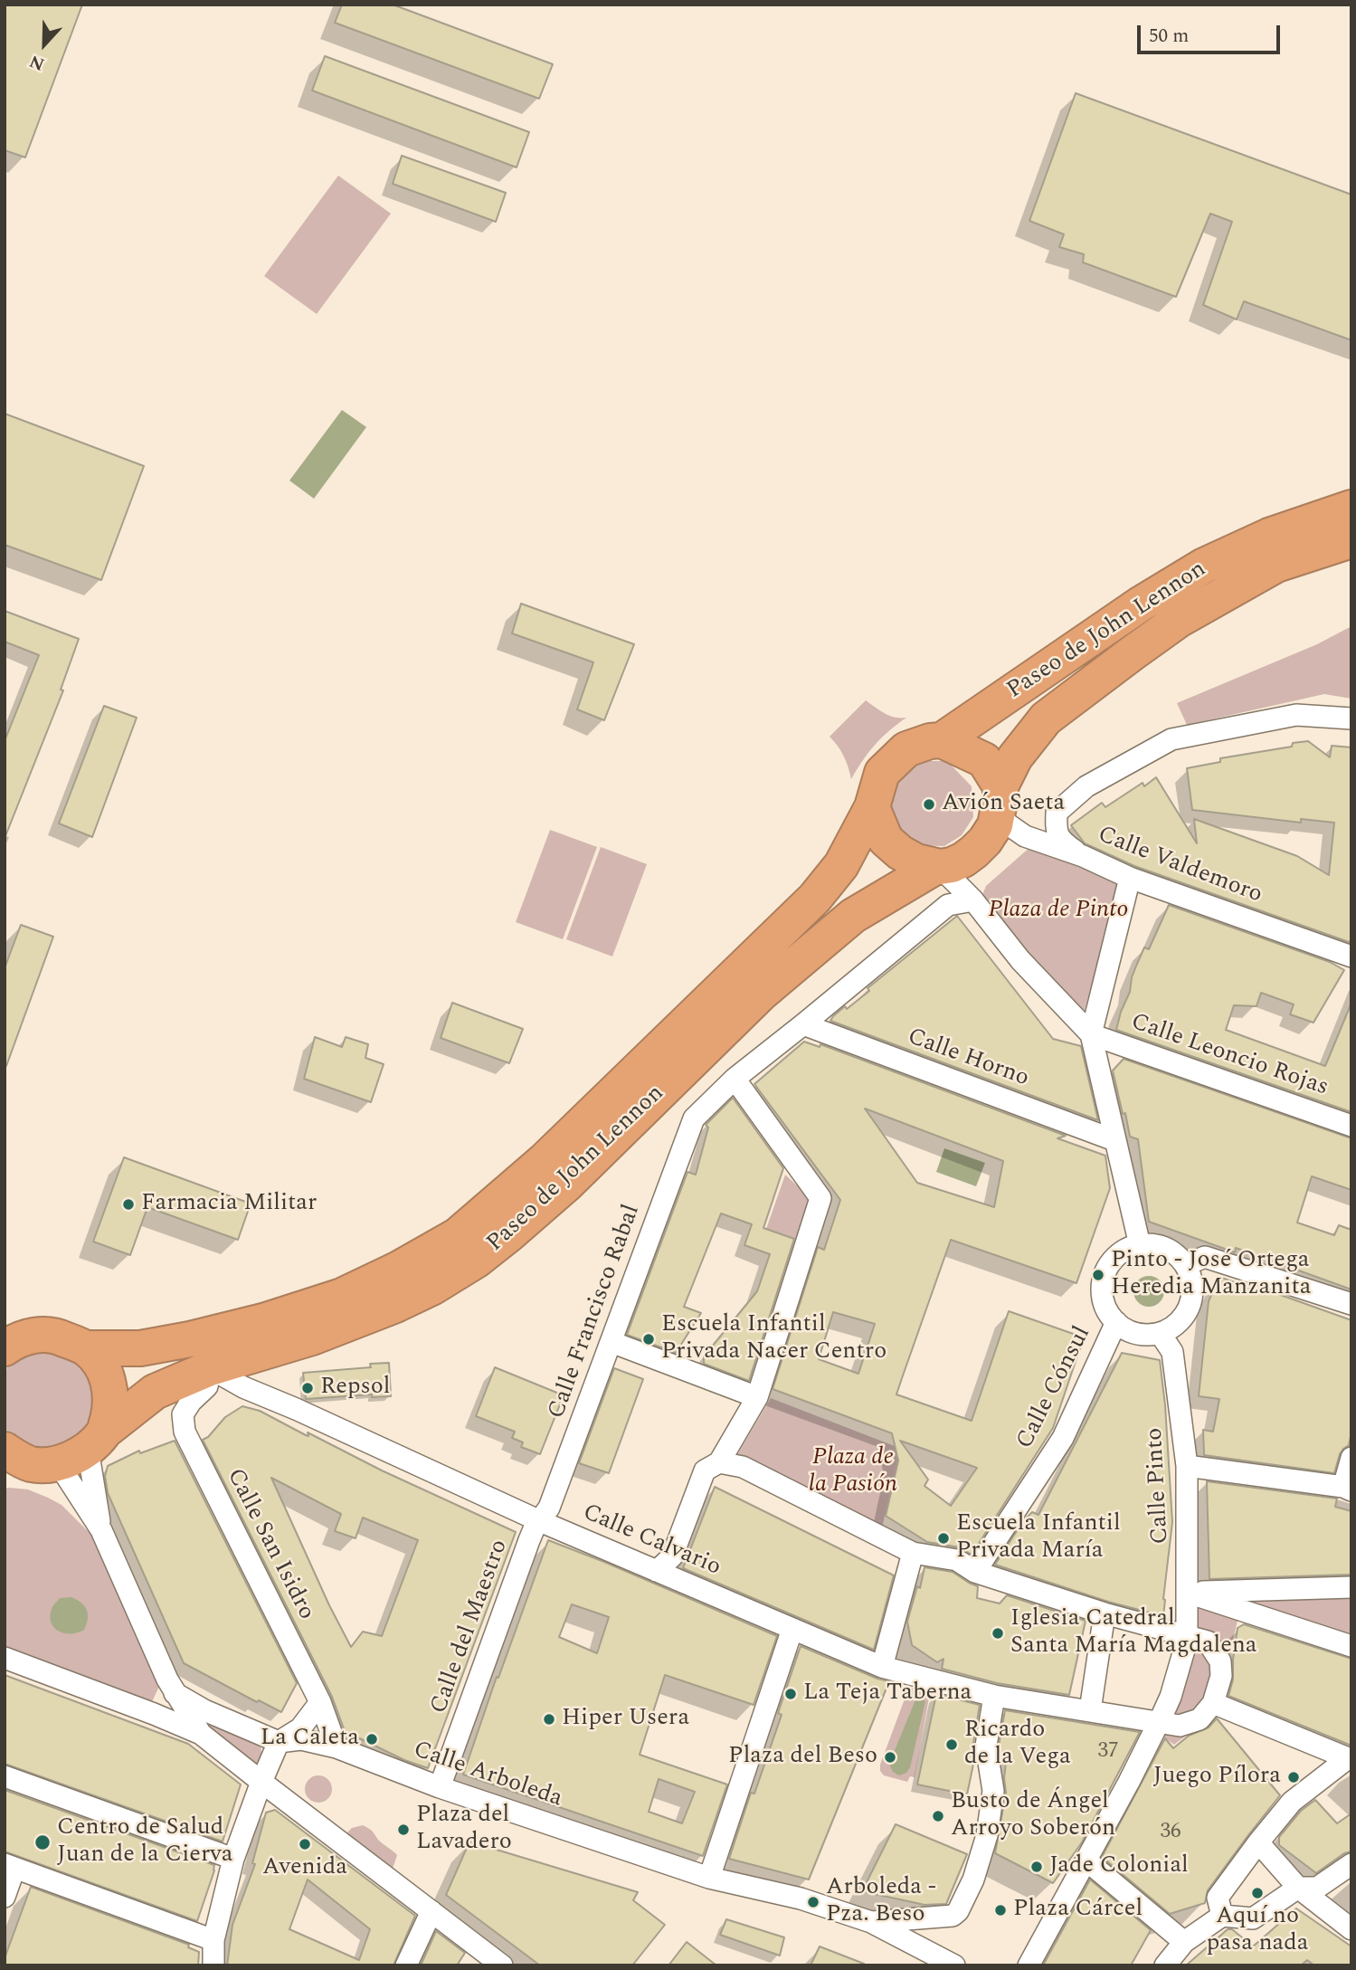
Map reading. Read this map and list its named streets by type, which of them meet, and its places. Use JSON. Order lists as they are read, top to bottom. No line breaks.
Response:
{"streets":{"highway":["Paseo de John Lennon"],"street":["Calle Valdemoro","Calle Leoncio Rojas","Calle Horno","Calle Francisco Rabal","Calle Cónsul","Calle Pinto","Calle Calvario","Calle San Isidro","Calle del Maestro","Calle Arboleda"]},"crossings":[["Paseo de John Lennon","Calle Valdemoro"],["Paseo de John Lennon","Calle Calvario"],["Paseo de John Lennon","Calle San Isidro"],["Calle Francisco Rabal","Calle Calvario"],["Calle Francisco Rabal","Calle del Maestro"],["Calle Cónsul","Calle Pinto"],["Calle Pinto","Calle Calvario"],["Calle Calvario","Calle San Isidro"],["Calle Calvario","Calle del Maestro"],["Calle San Isidro","Calle Arboleda"],["Calle del Maestro","Calle Arboleda"]],"parks":["Plaza de Pinto","Plaza de la Pasión"],"places":["Avión Saeta","Farmacia Militar","Pinto - José Ortega Heredia Manzanita","Escuela Infantil Privada Nacer Centro","Repsol","Escuela Infantil Privada María","Iglesia Catedral Santa María Magdalena","La Teja Taberna","Hiper Usera","La Caleta","Ricardo de la Vega","Plaza del Beso","Juego Pílora","Busto de Ángel Arroyo Soberón","Plaza del Lavadero","Centro de Salud Juan de la Cierva","Avenida","Jade Colonial","Aquí no pasa nada","Arboleda - Pza. Beso","Plaza Cárcel"],"house_numbers":["37","36"],"scale_bar":"50 m","north":"bottom"}
